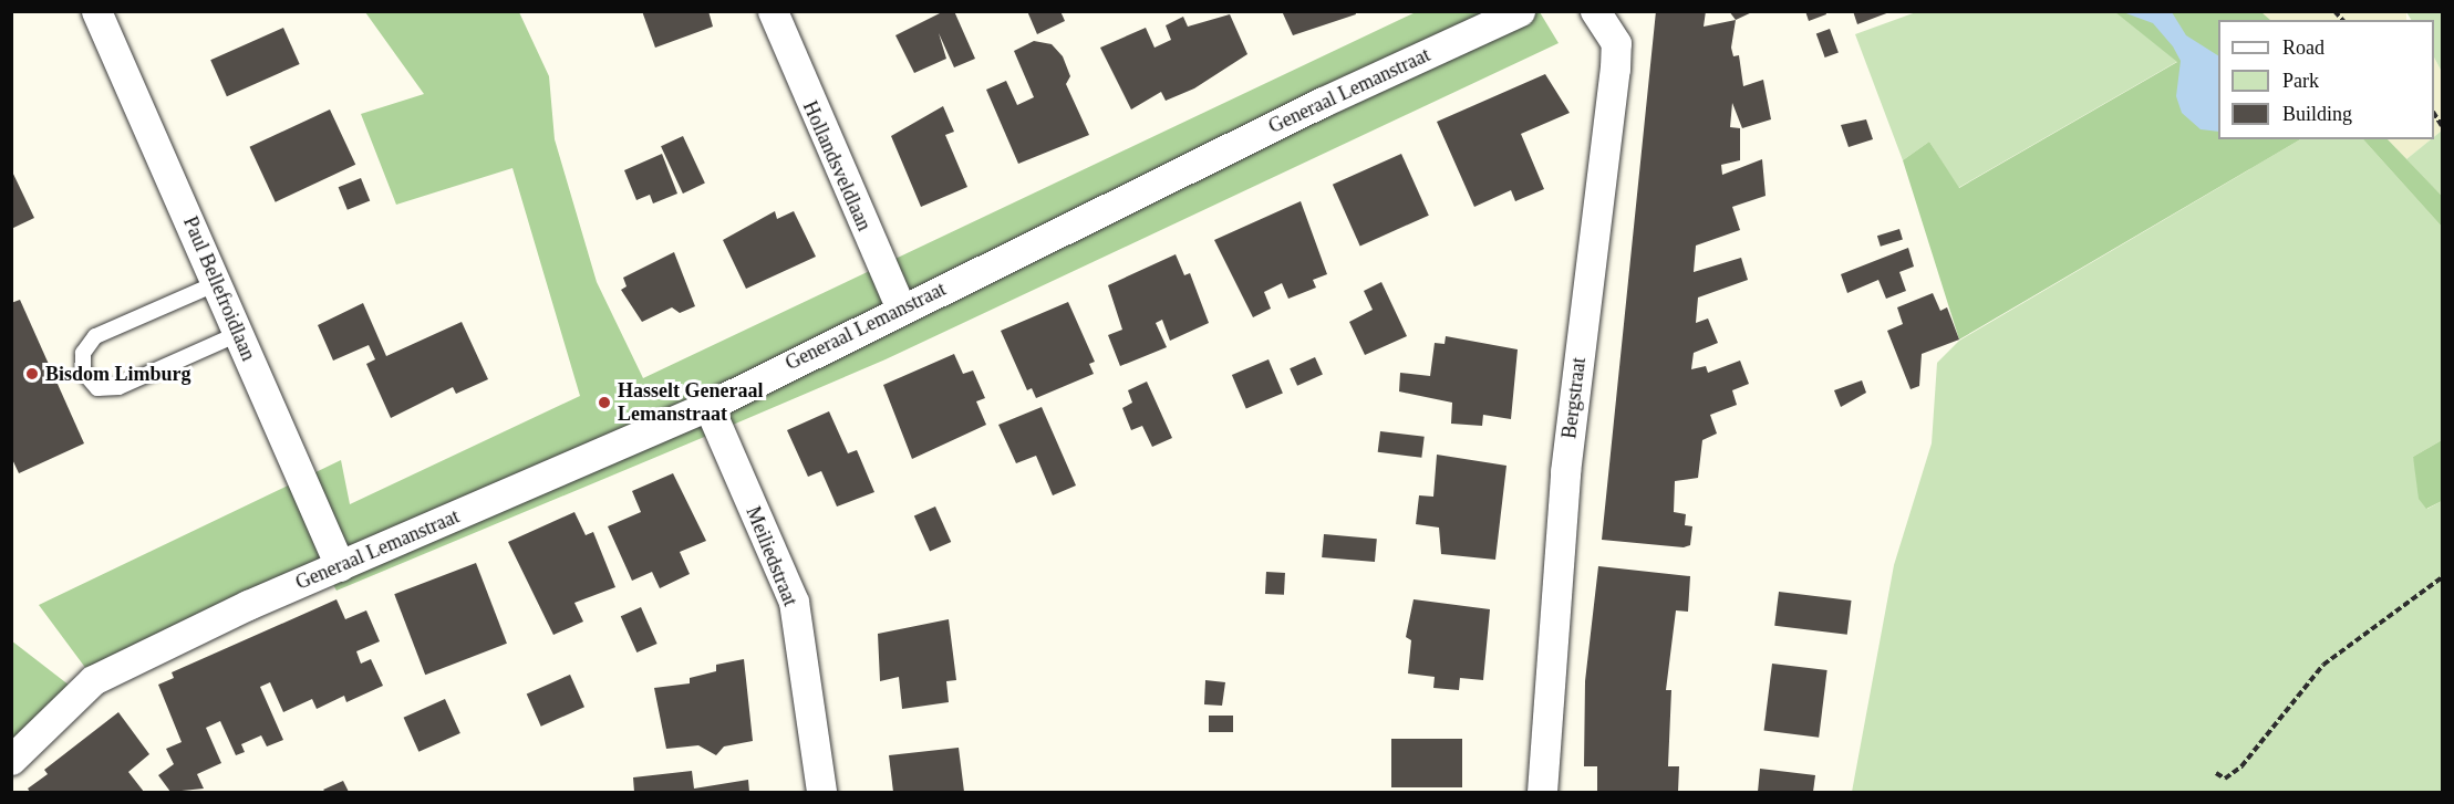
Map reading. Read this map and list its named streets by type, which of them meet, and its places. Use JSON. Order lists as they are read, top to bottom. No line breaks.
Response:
{"streets":{"street":["Generaal Lemanstraat","Hollandsveldlaan","Paul Bellefroidlaan","Bergstraat","Meiliedstraat"]},"crossings":[["Generaal Lemanstraat","Hollandsveldlaan"],["Generaal Lemanstraat","Paul Bellefroidlaan"],["Generaal Lemanstraat","Meiliedstraat"]],"places":["Bisdom Limburg","Hasselt Generaal Lemanstraat"],"legend":["Road","Park","Building"]}
